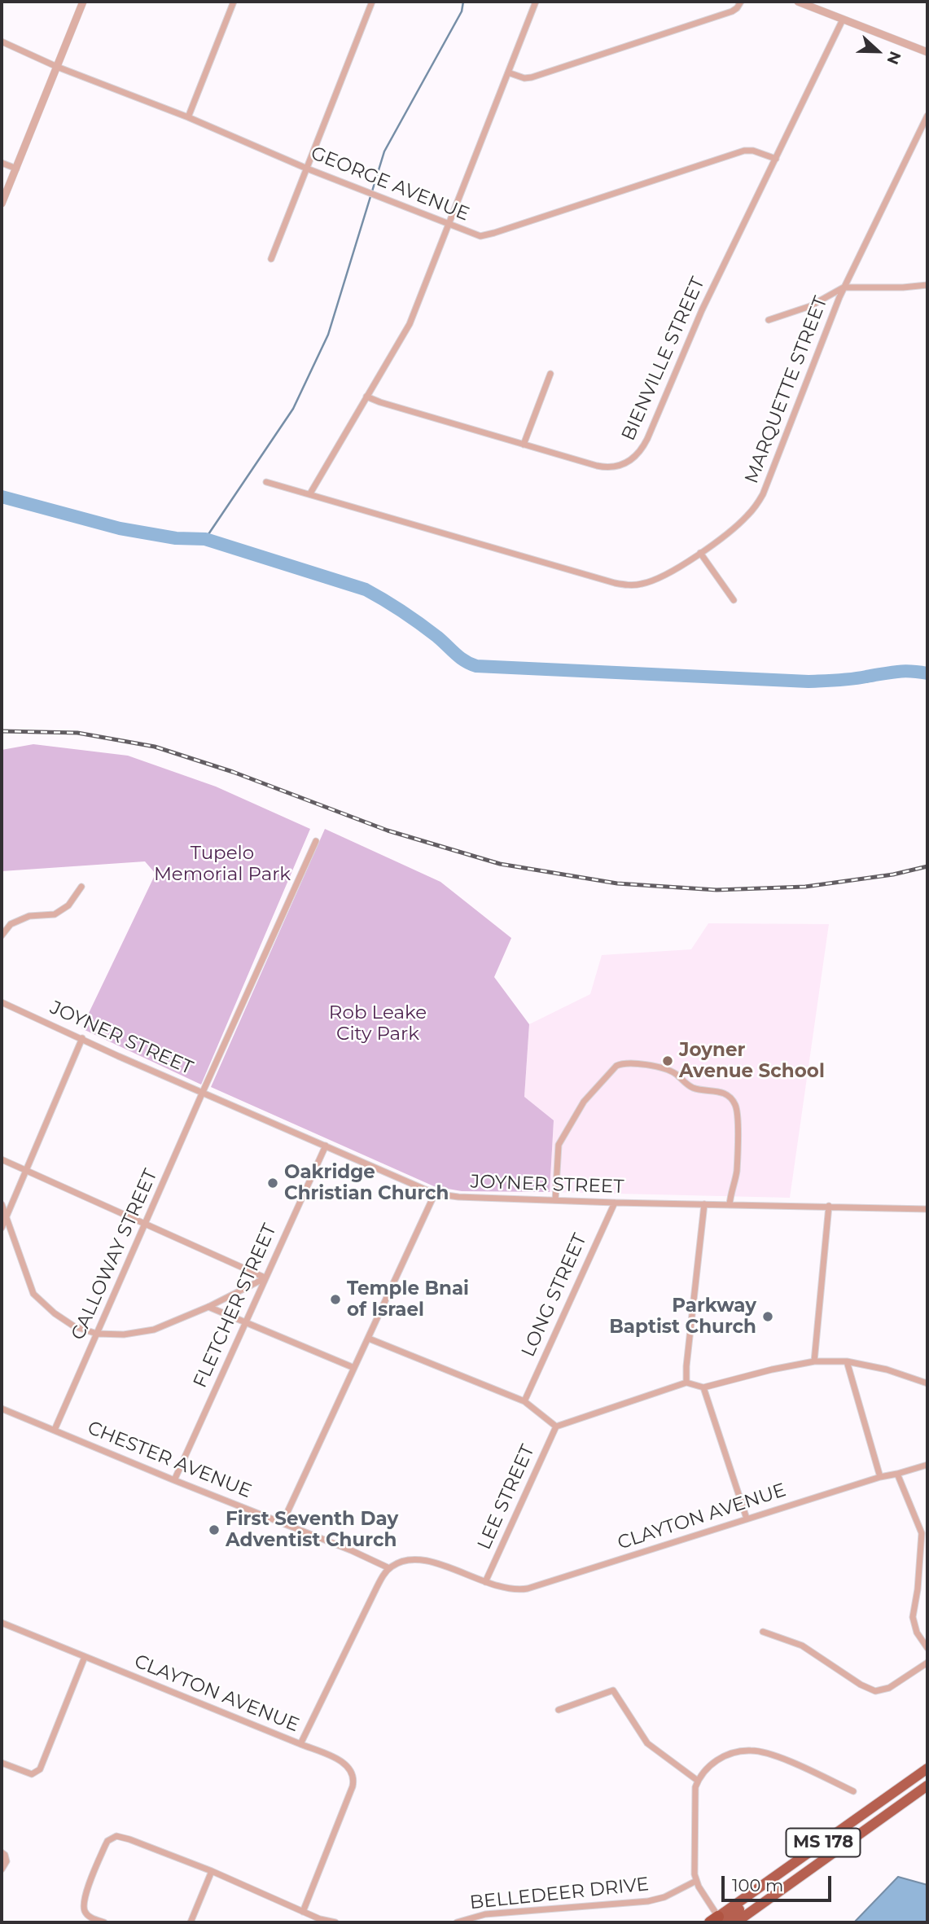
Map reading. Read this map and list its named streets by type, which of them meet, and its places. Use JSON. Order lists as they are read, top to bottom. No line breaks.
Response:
{"streets":{"highway":["MS 178"],"street":["GEORGE AVENUE","BIENVILLE STREET","MARQUETTE STREET","JOYNER STREET","CALLOWAY STREET","LONG STREET","FLETCHER STREET","CHESTER AVENUE","LEE STREET","CLAYTON AVENUE","BELLEDEER DRIVE"]},"crossings":[["GEORGE AVENUE","BIENVILLE STREET"],["JOYNER STREET","CALLOWAY STREET"],["JOYNER STREET","LONG STREET"],["JOYNER STREET","FLETCHER STREET"],["CALLOWAY STREET","CHESTER AVENUE"],["FLETCHER STREET","CHESTER AVENUE"],["CHESTER AVENUE","CLAYTON AVENUE"],["LEE STREET","CLAYTON AVENUE"]],"parks":["Tupelo Memorial Park","Rob Leake City Park"],"places":["Joyner Avenue School","Oakridge Christian Church","Temple Bnai of Israel","Parkway Baptist Church","First Seventh Day Adventist Church"],"scale_bar":"100 m","north":"right"}
